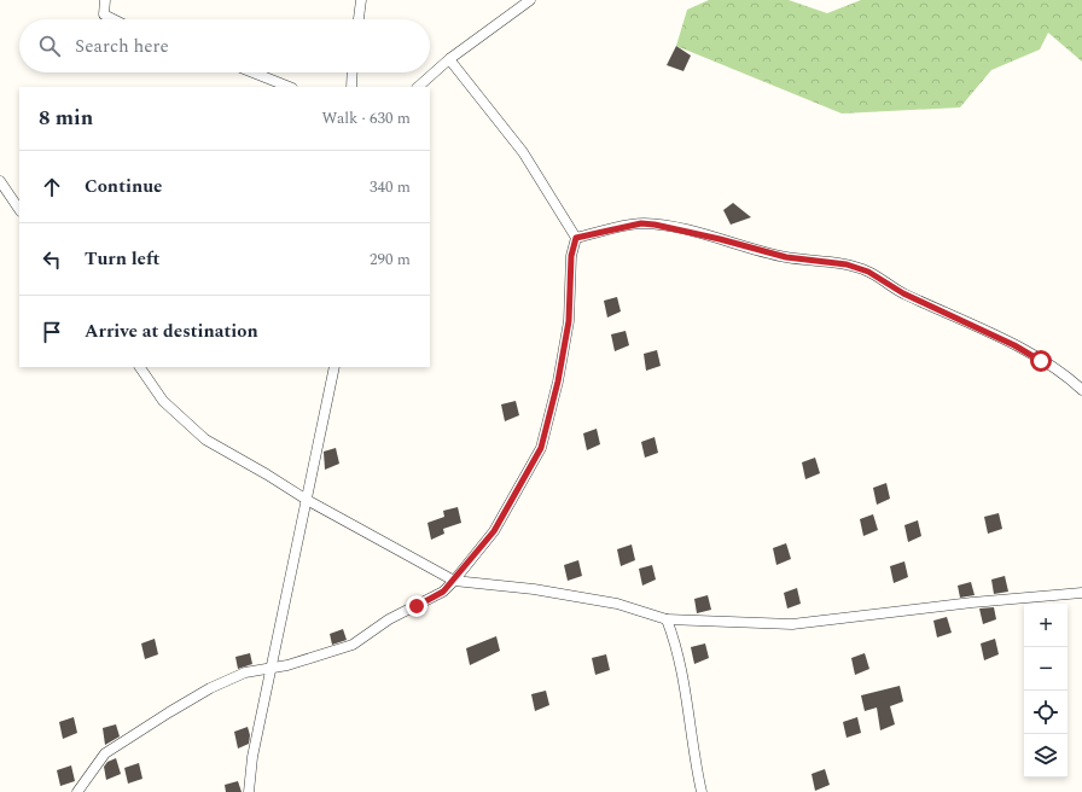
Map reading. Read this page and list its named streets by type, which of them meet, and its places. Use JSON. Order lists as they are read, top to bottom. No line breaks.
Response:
{"page":{"search":"Search here","heading":["8 min","Walk · 630 m"],"list":[["Continue","340 m"],["Turn left","290 m"],"Arrive at destination"],"map_buttons":["+","−"]}}
